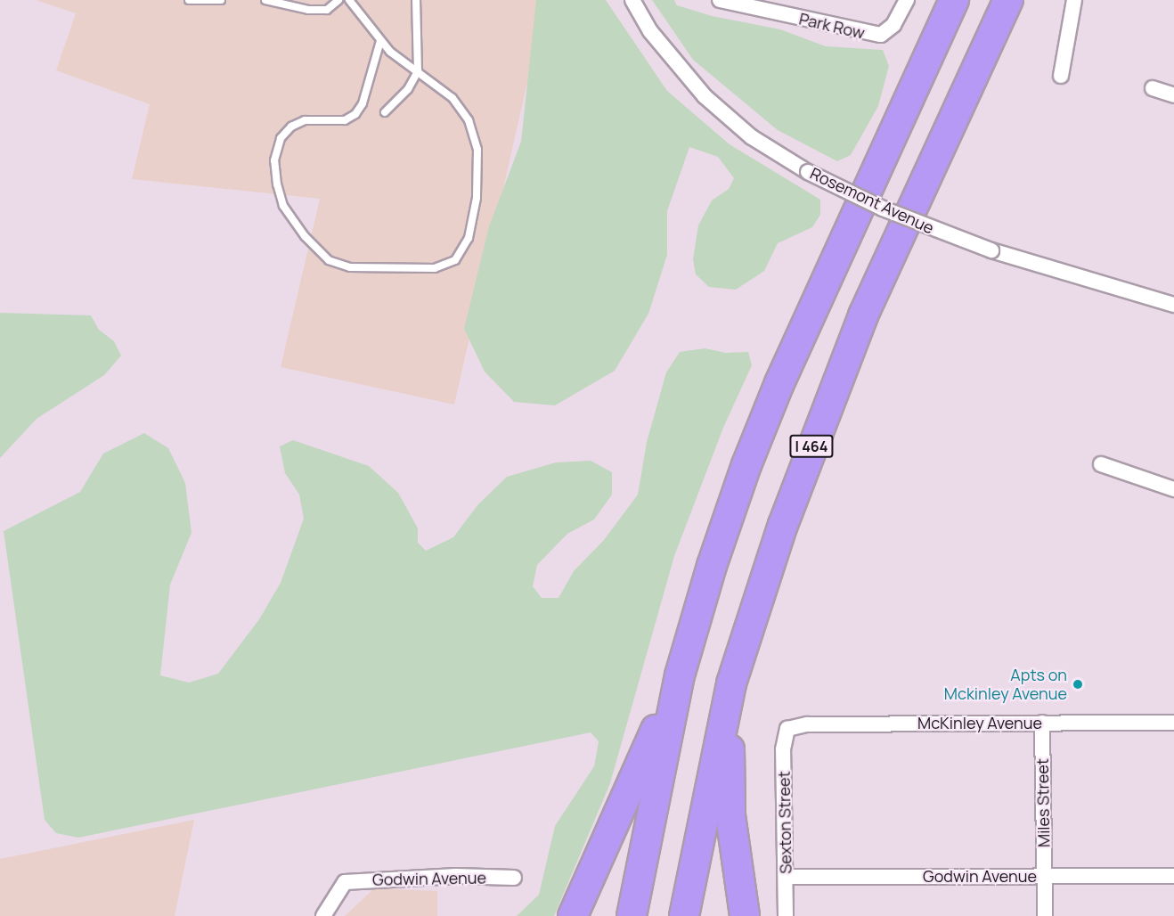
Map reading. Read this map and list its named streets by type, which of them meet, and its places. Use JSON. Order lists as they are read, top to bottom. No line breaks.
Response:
{"streets":{"highway":["I 464"],"street":["Park Row","Rosemont Avenue","McKinley Avenue","Miles Street","Sexton Street","Godwin Avenue"]},"crossings":[["McKinley Avenue","Miles Street"],["McKinley Avenue","Sexton Street"],["Miles Street","Godwin Avenue"],["Sexton Street","Godwin Avenue"]],"places":["Apts on Mckinley Avenue"]}
